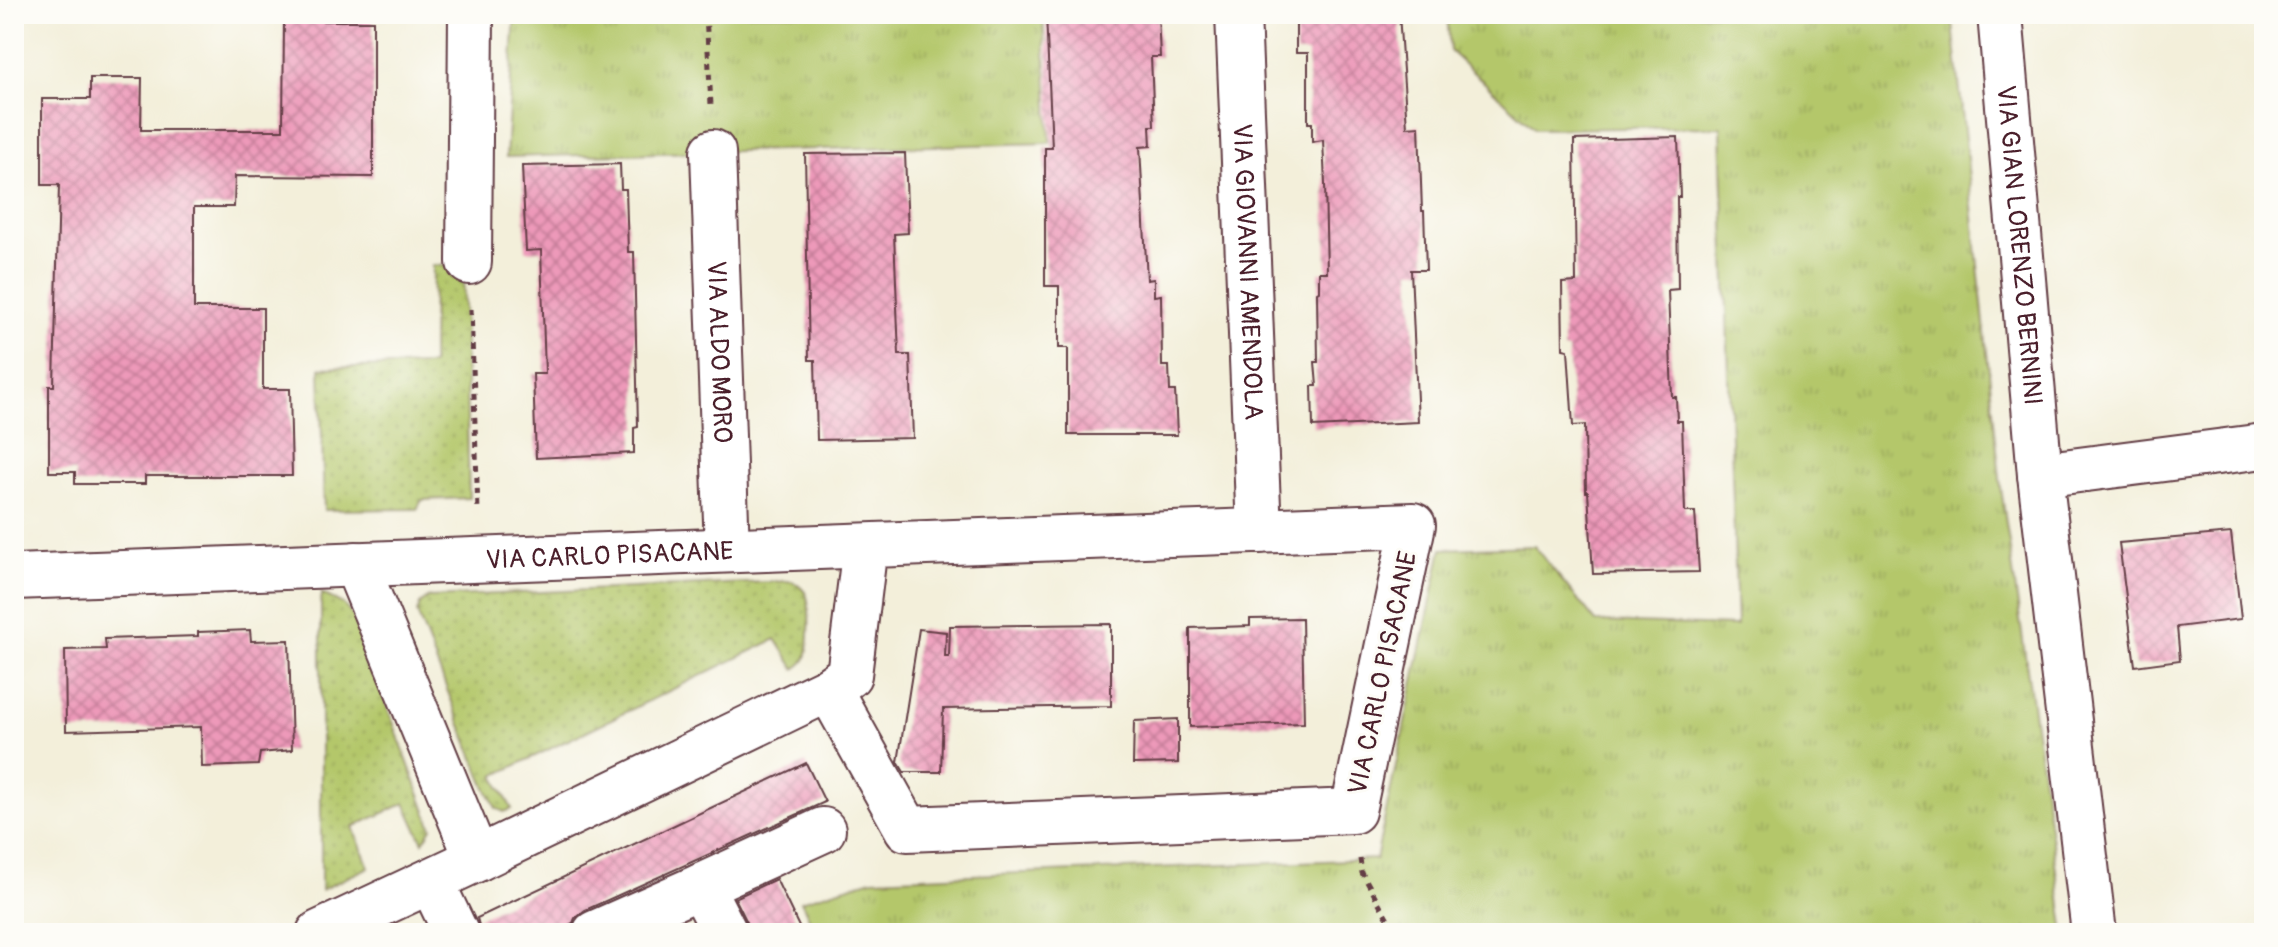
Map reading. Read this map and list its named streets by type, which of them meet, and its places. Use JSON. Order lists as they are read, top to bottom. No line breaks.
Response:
{"streets":{"street":["VIA GIAN LORENZO BERNINI","VIA GIOVANNI AMENDOLA","VIA ALDO MORO","VIA CARLO PISACANE"]},"crossings":[["VIA GIOVANNI AMENDOLA","VIA CARLO PISACANE"],["VIA ALDO MORO","VIA CARLO PISACANE"]]}
